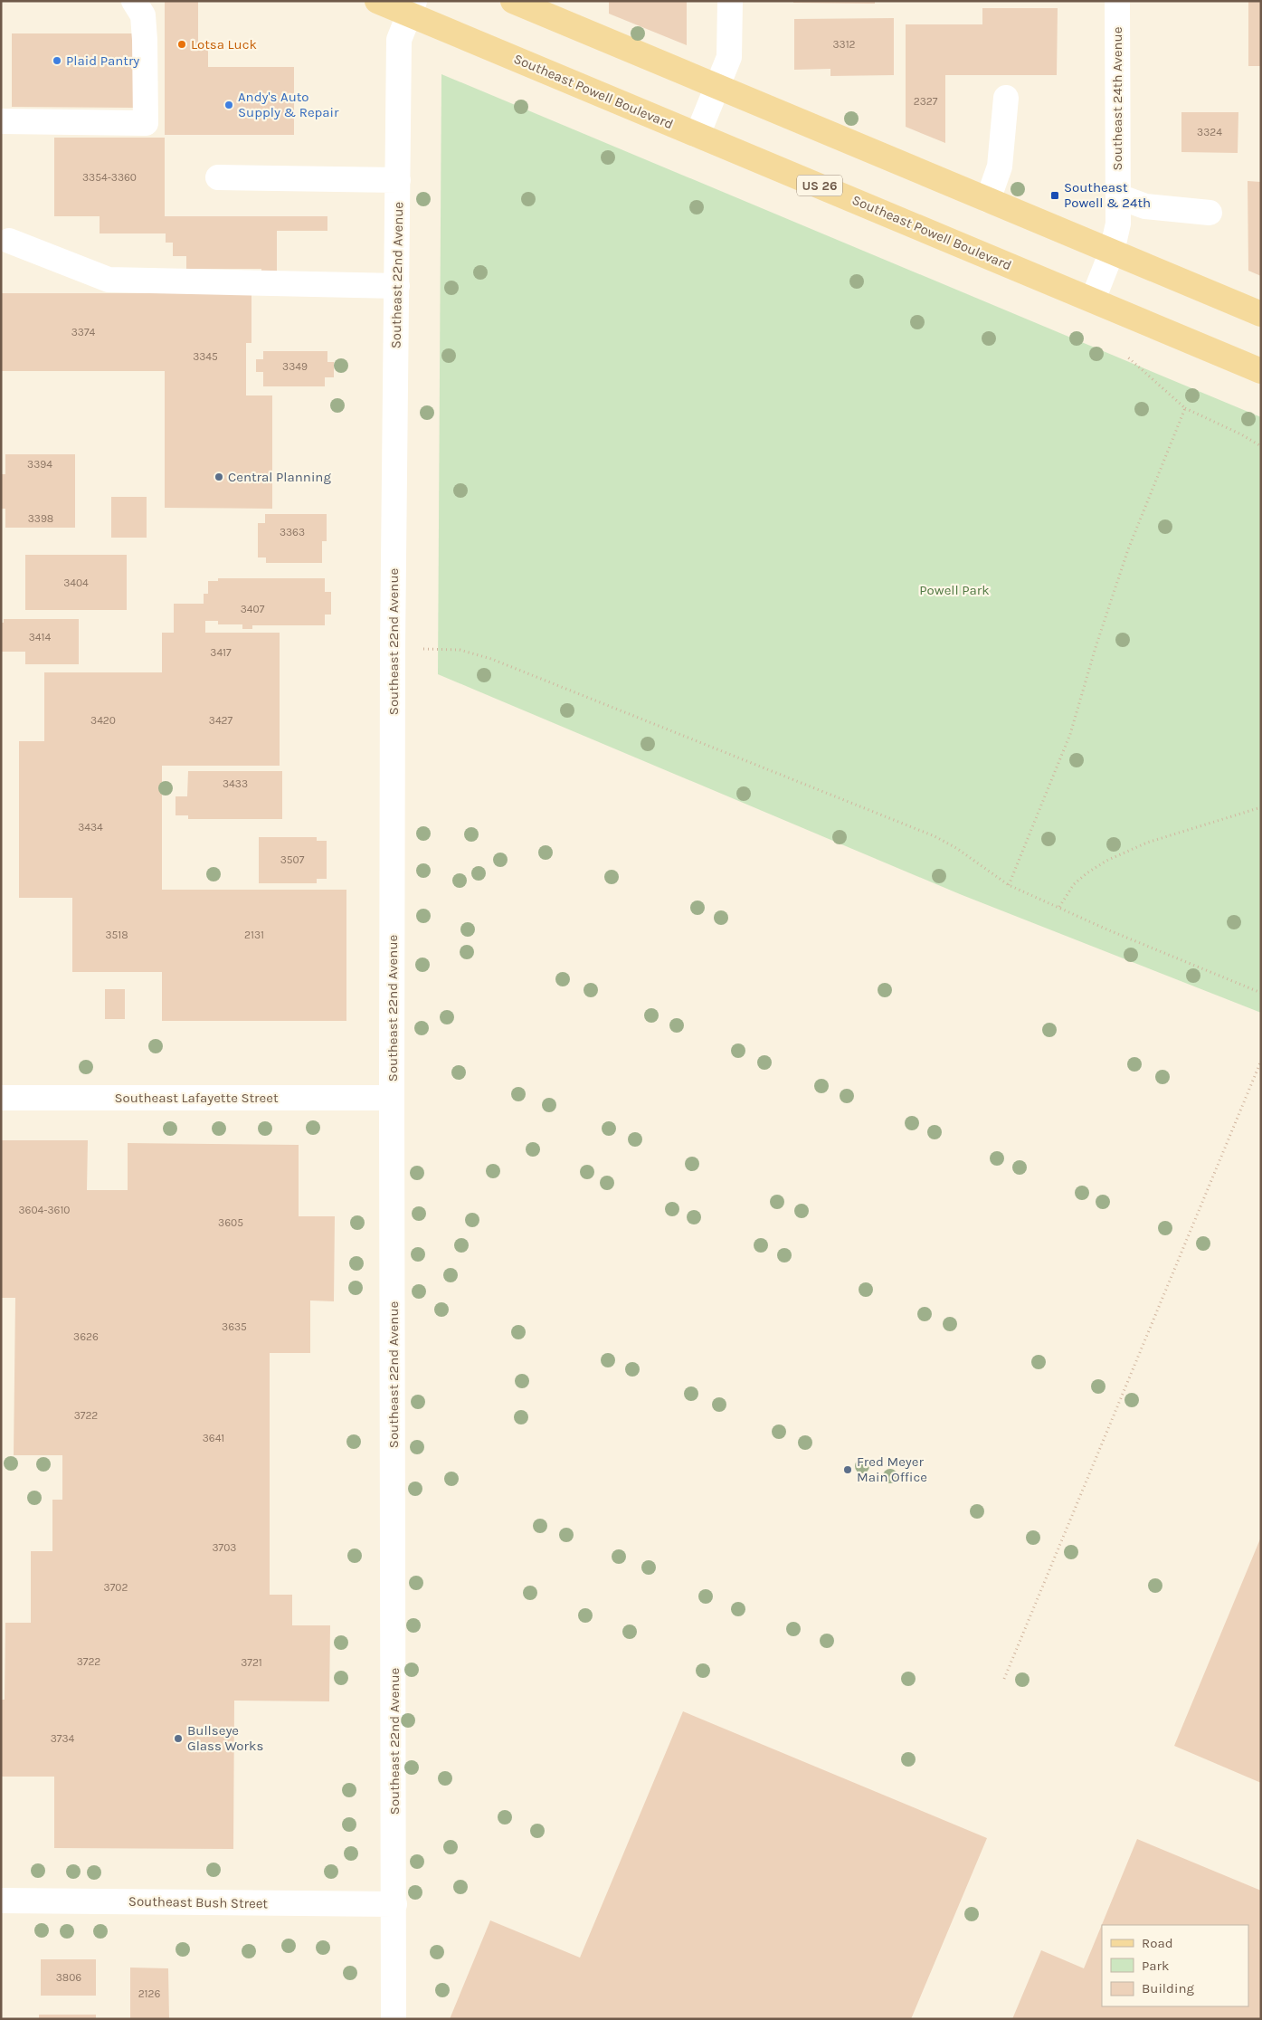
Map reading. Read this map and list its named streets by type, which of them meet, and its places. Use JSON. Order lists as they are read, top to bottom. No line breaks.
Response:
{"streets":{"main road":["Southeast Powell Boulevard","US 26"],"street":["Southeast 24th Avenue","Southeast 22nd Avenue","Southeast Lafayette Street","Southeast Bush Street"]},"crossings":[["Southeast Powell Boulevard","Southeast 24th Avenue"],["Southeast Powell Boulevard","Southeast 22nd Avenue"],["Southeast 22nd Avenue","Southeast Lafayette Street"],["Southeast 22nd Avenue","Southeast Bush Street"]],"parks":["Powell Park"],"places":{"other":["Lotsa Luck","Plaid Pantry","Andy's Auto Supply & Repair","Central Planning","Fred Meyer Main Office","Bullseye Glass Works"],"transit":["Southeast Powell & 24th"]},"house_numbers":["3312","2327","3324","3354-3360","3374","3345","3349","3394","3398","3363","3404","3407","3414","3417","3420","3427","3433","3434","3507","3518","2131","3604-3610","3605","3635","3626","3722","3641","3703","3702","3722","3721","3734","3806","2126"],"legend":["Road","Park","Building"]}
